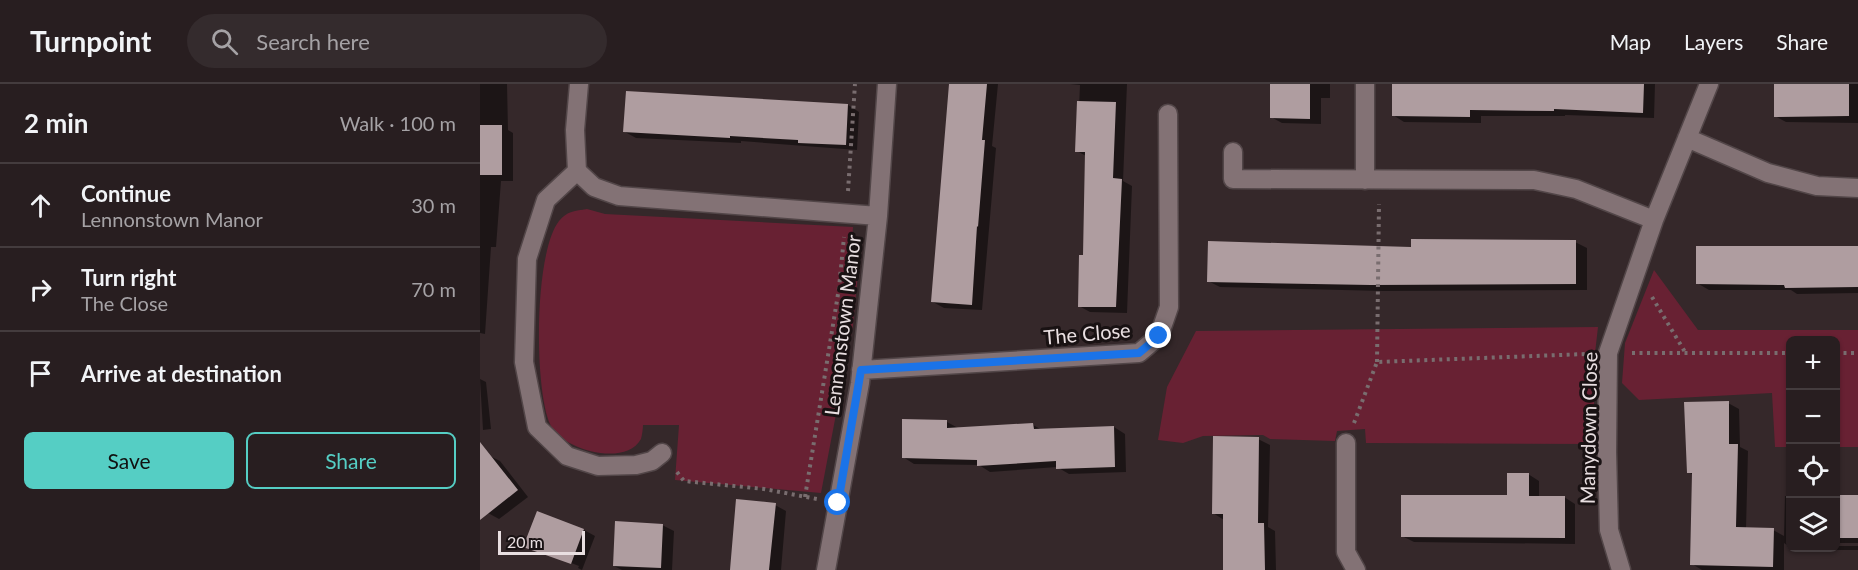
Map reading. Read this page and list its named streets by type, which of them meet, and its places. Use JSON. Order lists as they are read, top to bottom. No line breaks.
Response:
{"streets":{"street":["Lennonstown Manor","The Close","Manydown Close"]},"crossings":[["Lennonstown Manor","The Close"]],"scale_bar":"20 m","page":{"header":"Turnpoint","search":"Search here","nav":["Map","Layers","Share"],"heading":["2 min","Walk · 100 m"],"list":[["Continue","Lennonstown Manor","30 m"],["Turn right","The Close","70 m"],"Arrive at destination"],"map_buttons":["+","−"],"buttons":["Save","Share"],"scale":"20 m"}}
